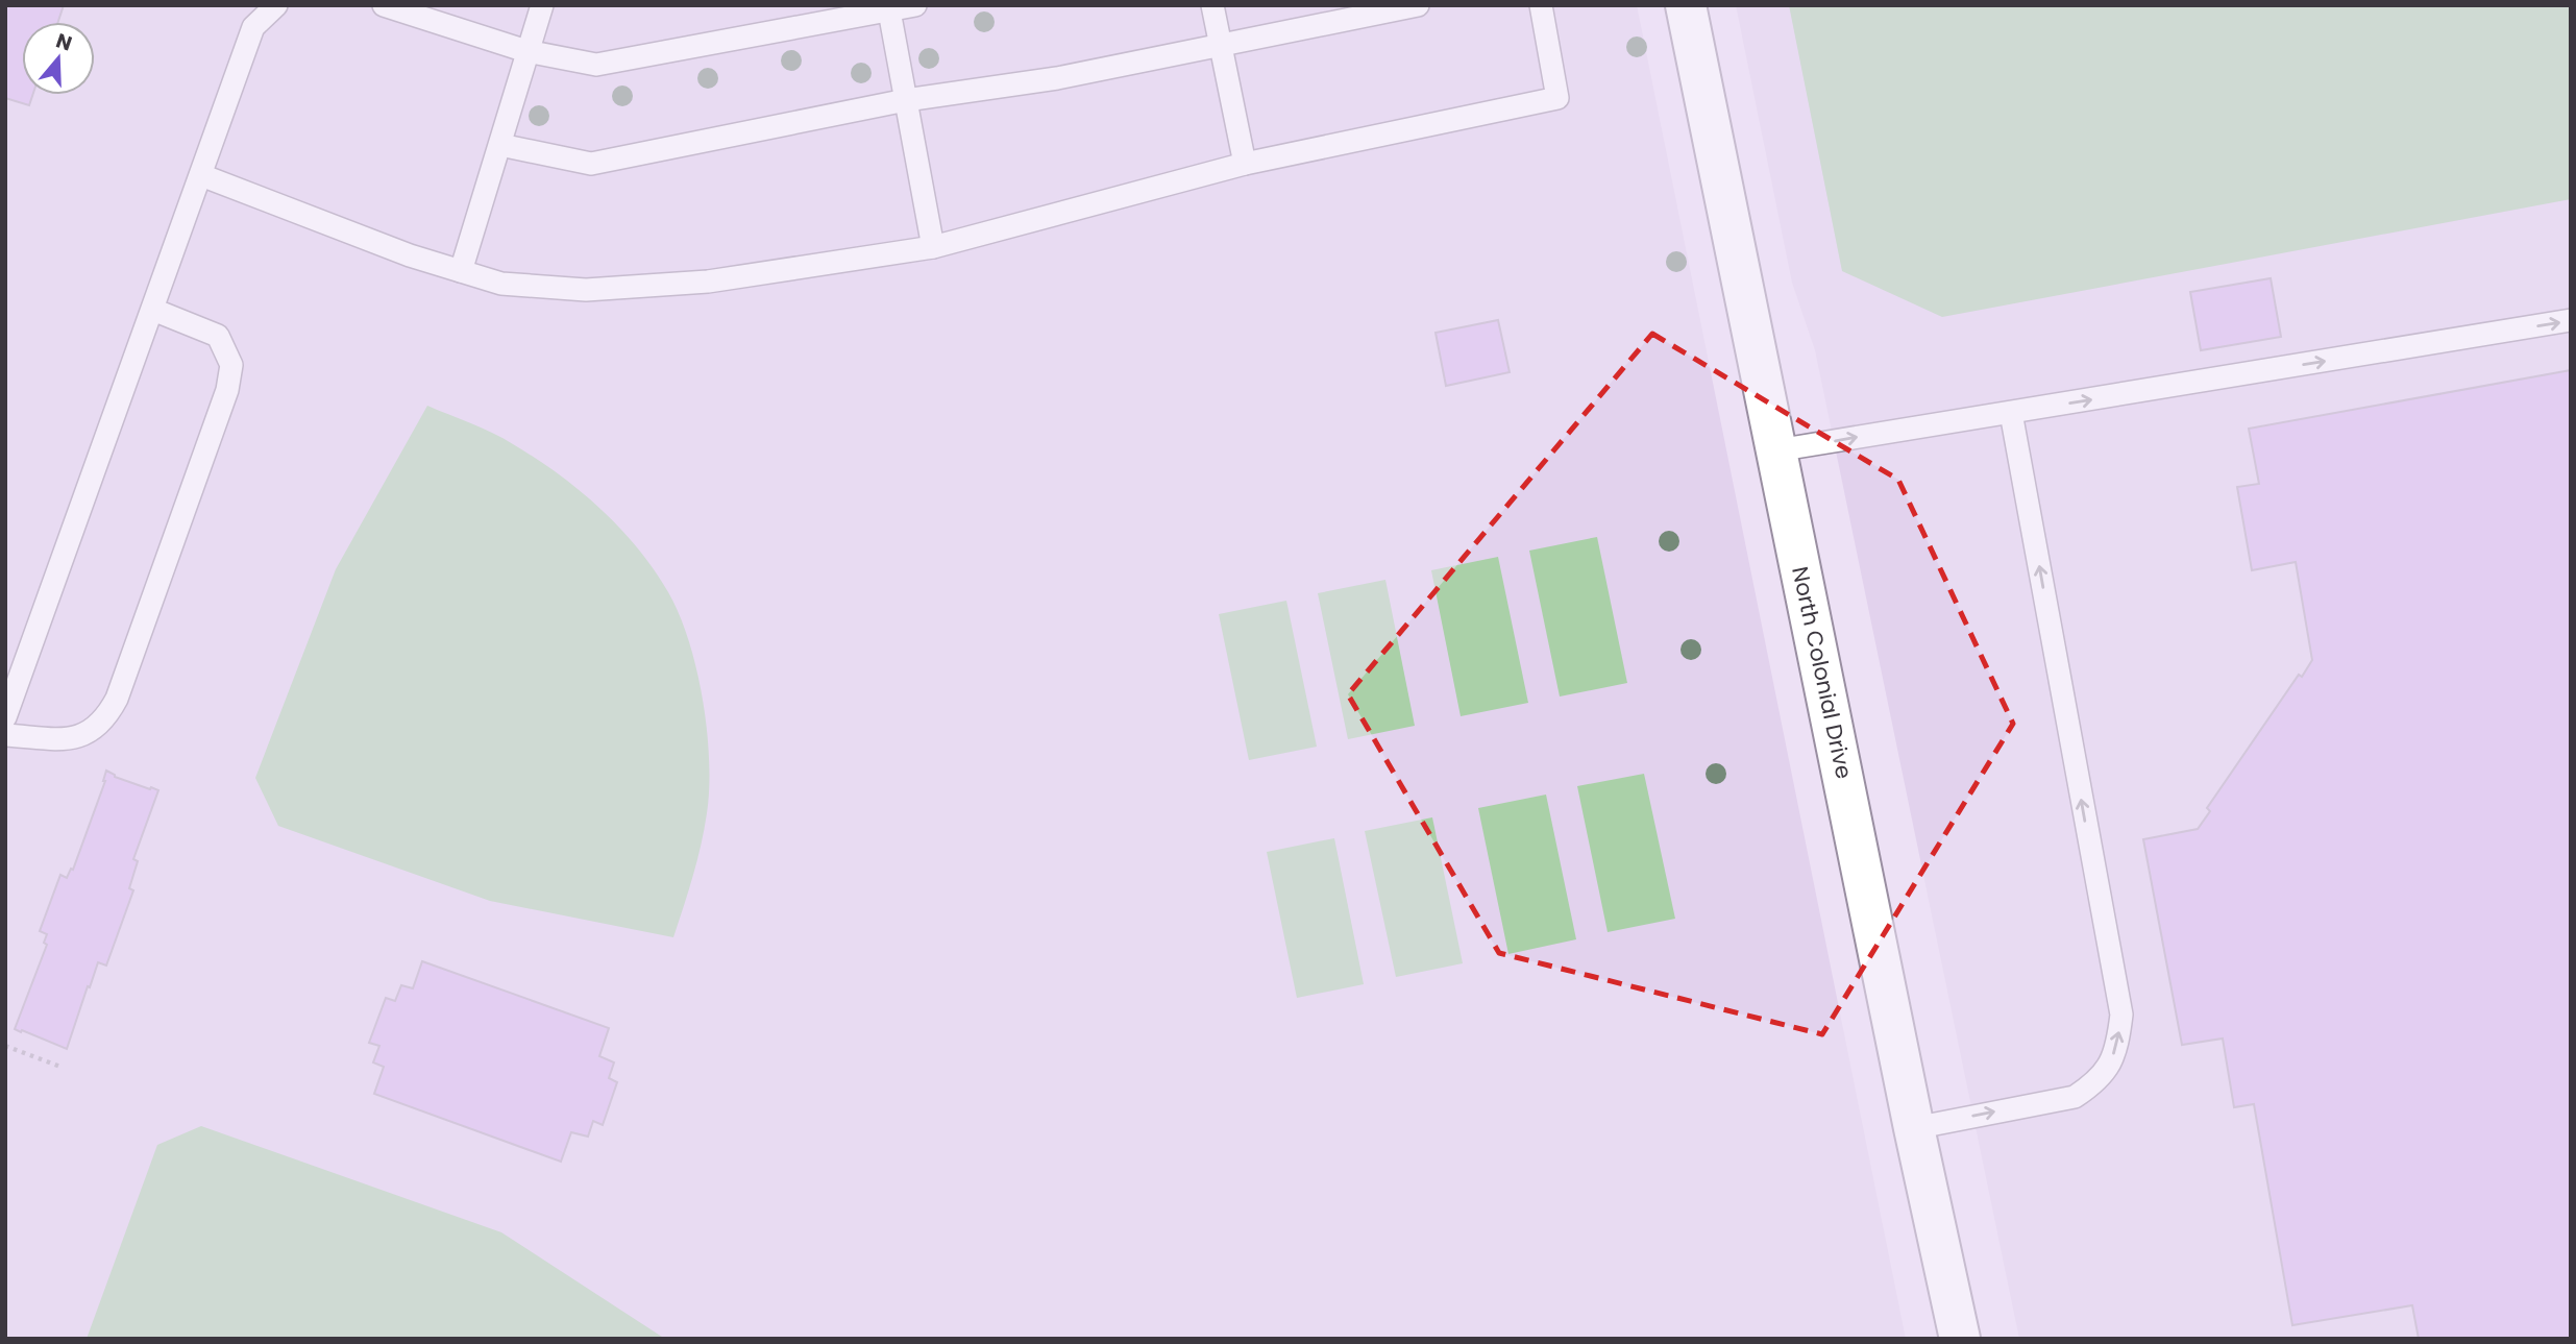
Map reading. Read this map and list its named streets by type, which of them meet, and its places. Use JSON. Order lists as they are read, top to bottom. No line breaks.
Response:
{"streets":{"street":["North Colonial Drive"]},"north":"top"}
